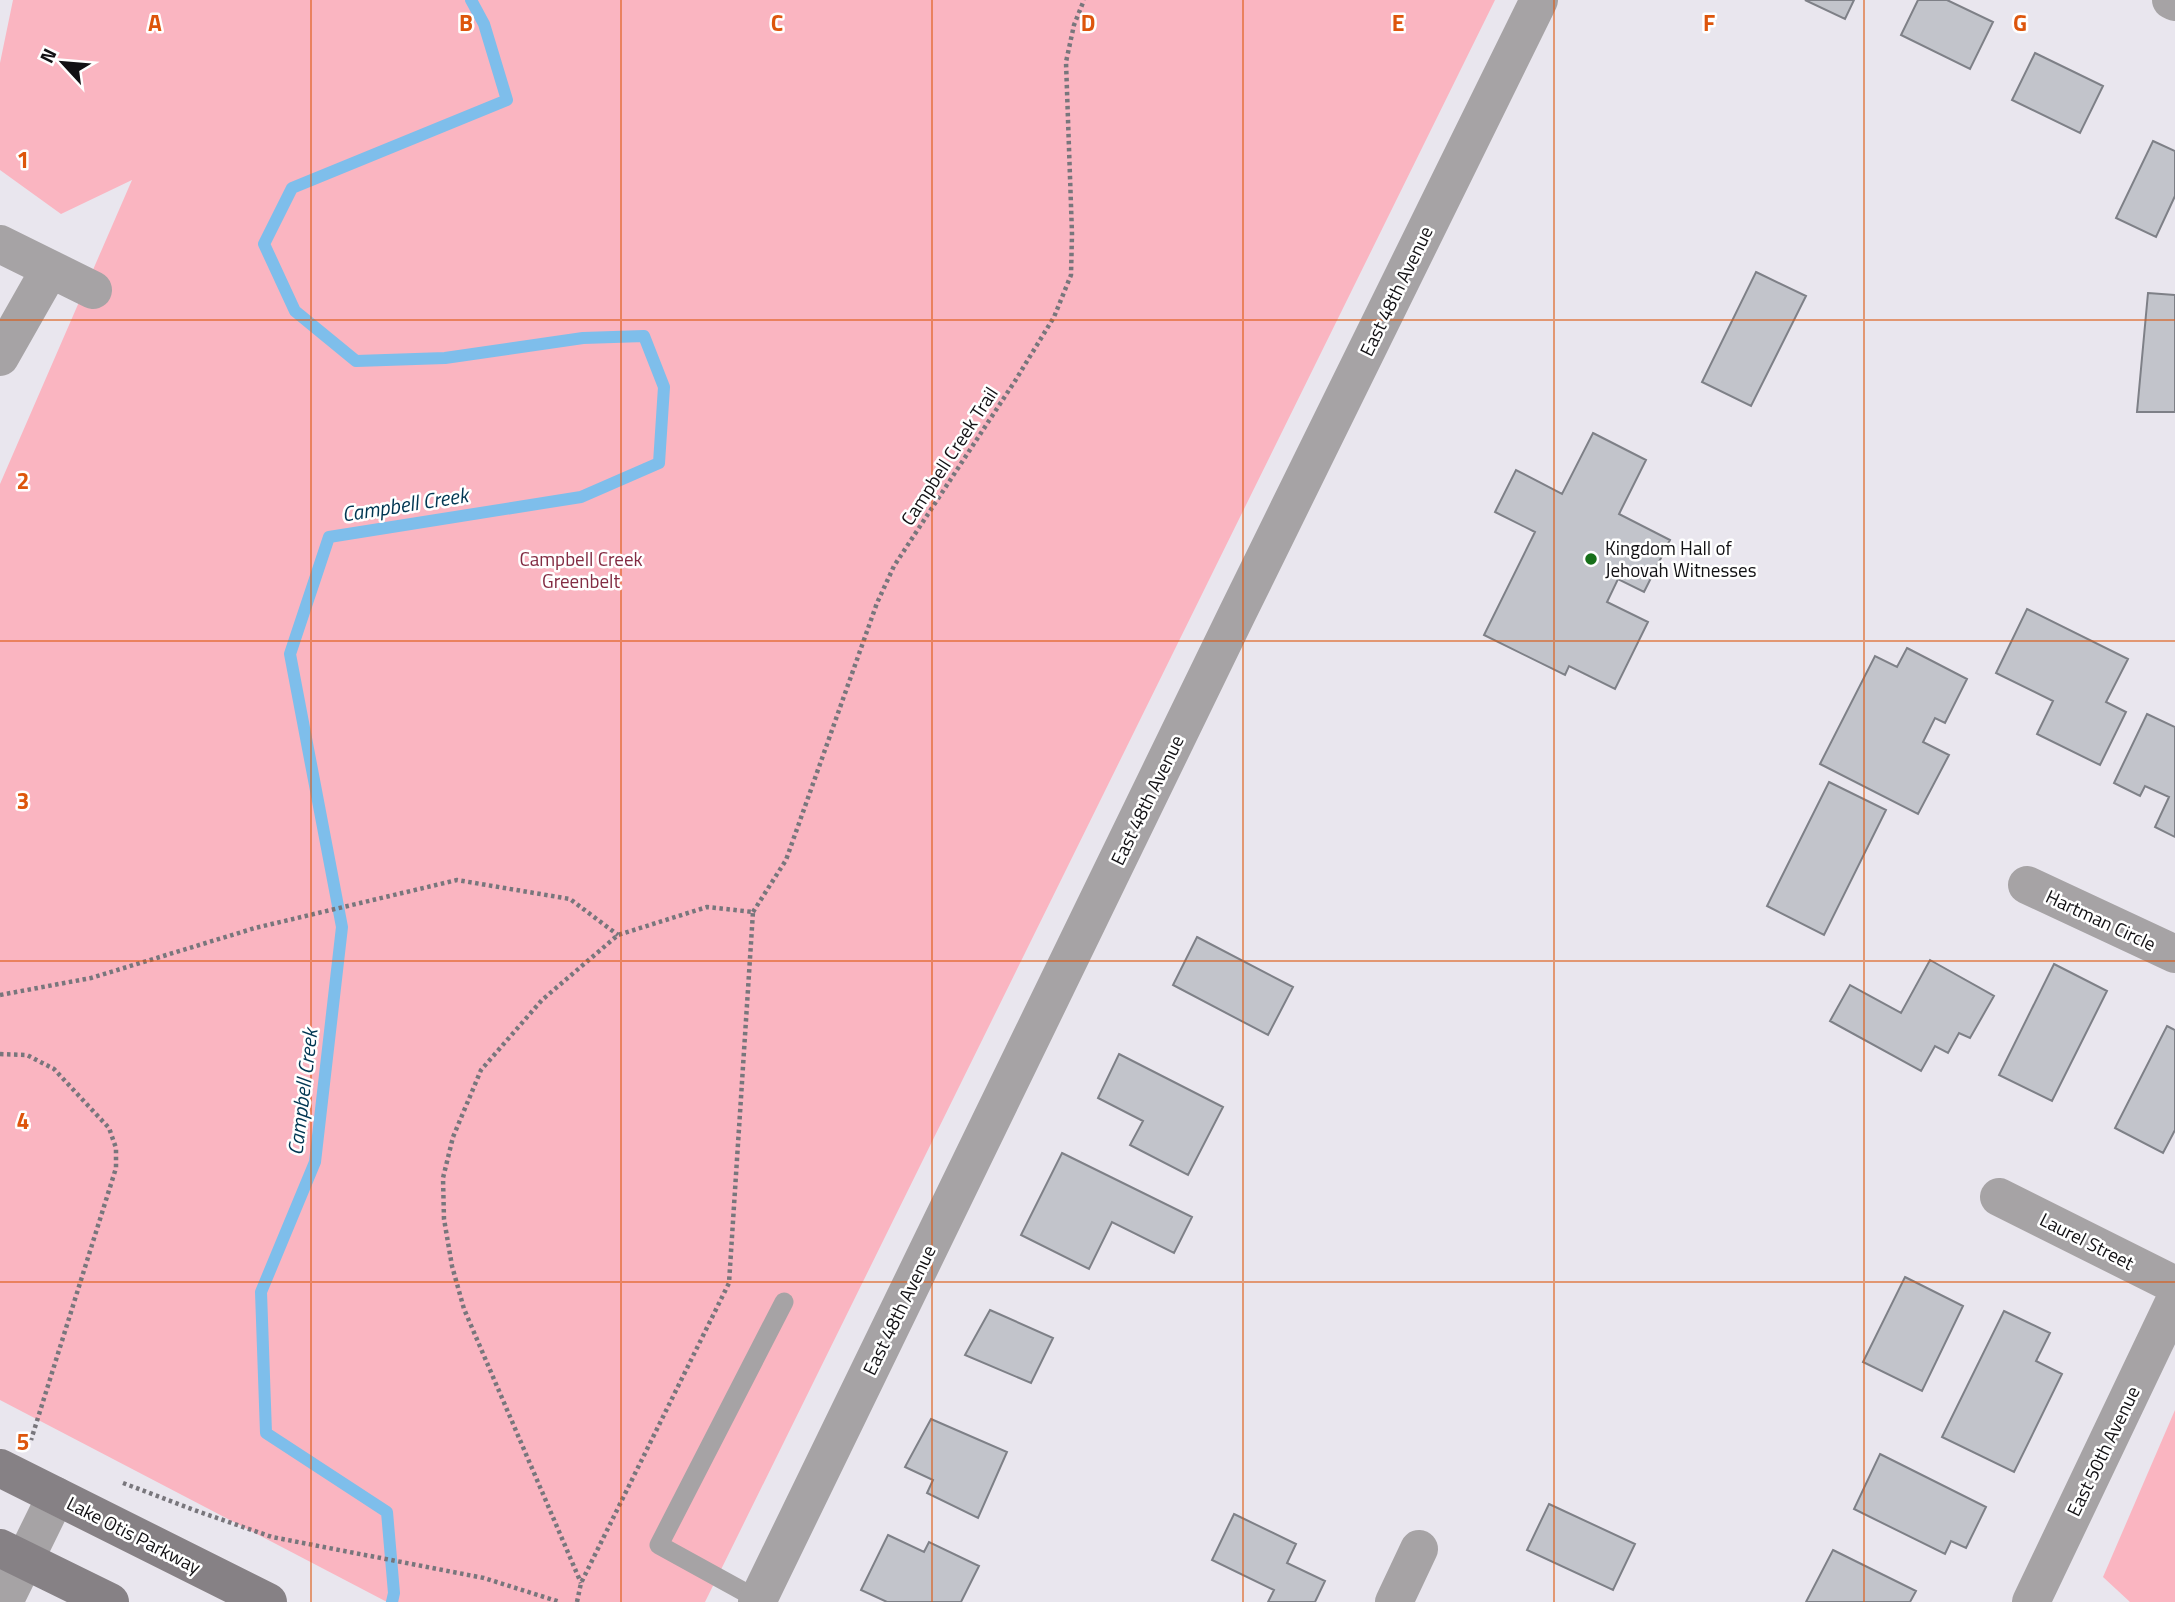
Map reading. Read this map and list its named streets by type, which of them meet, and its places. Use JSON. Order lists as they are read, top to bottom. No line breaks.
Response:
{"streets":{"main road":["Lake Otis Parkway"],"street":["East 48th Avenue","Hartman Circle","Laurel Street","East 50th Avenue"],"path":["Campbell Creek Trail"]},"water":["Campbell Creek"],"parks":["Campbell Creek Greenbelt"],"places":["Kingdom Hall of Jehovah Witnesses"],"north":"top left","grid":{"columns":["A","B","C","D","E","F","G"],"rows":["1","2","3","4","5"]}}
